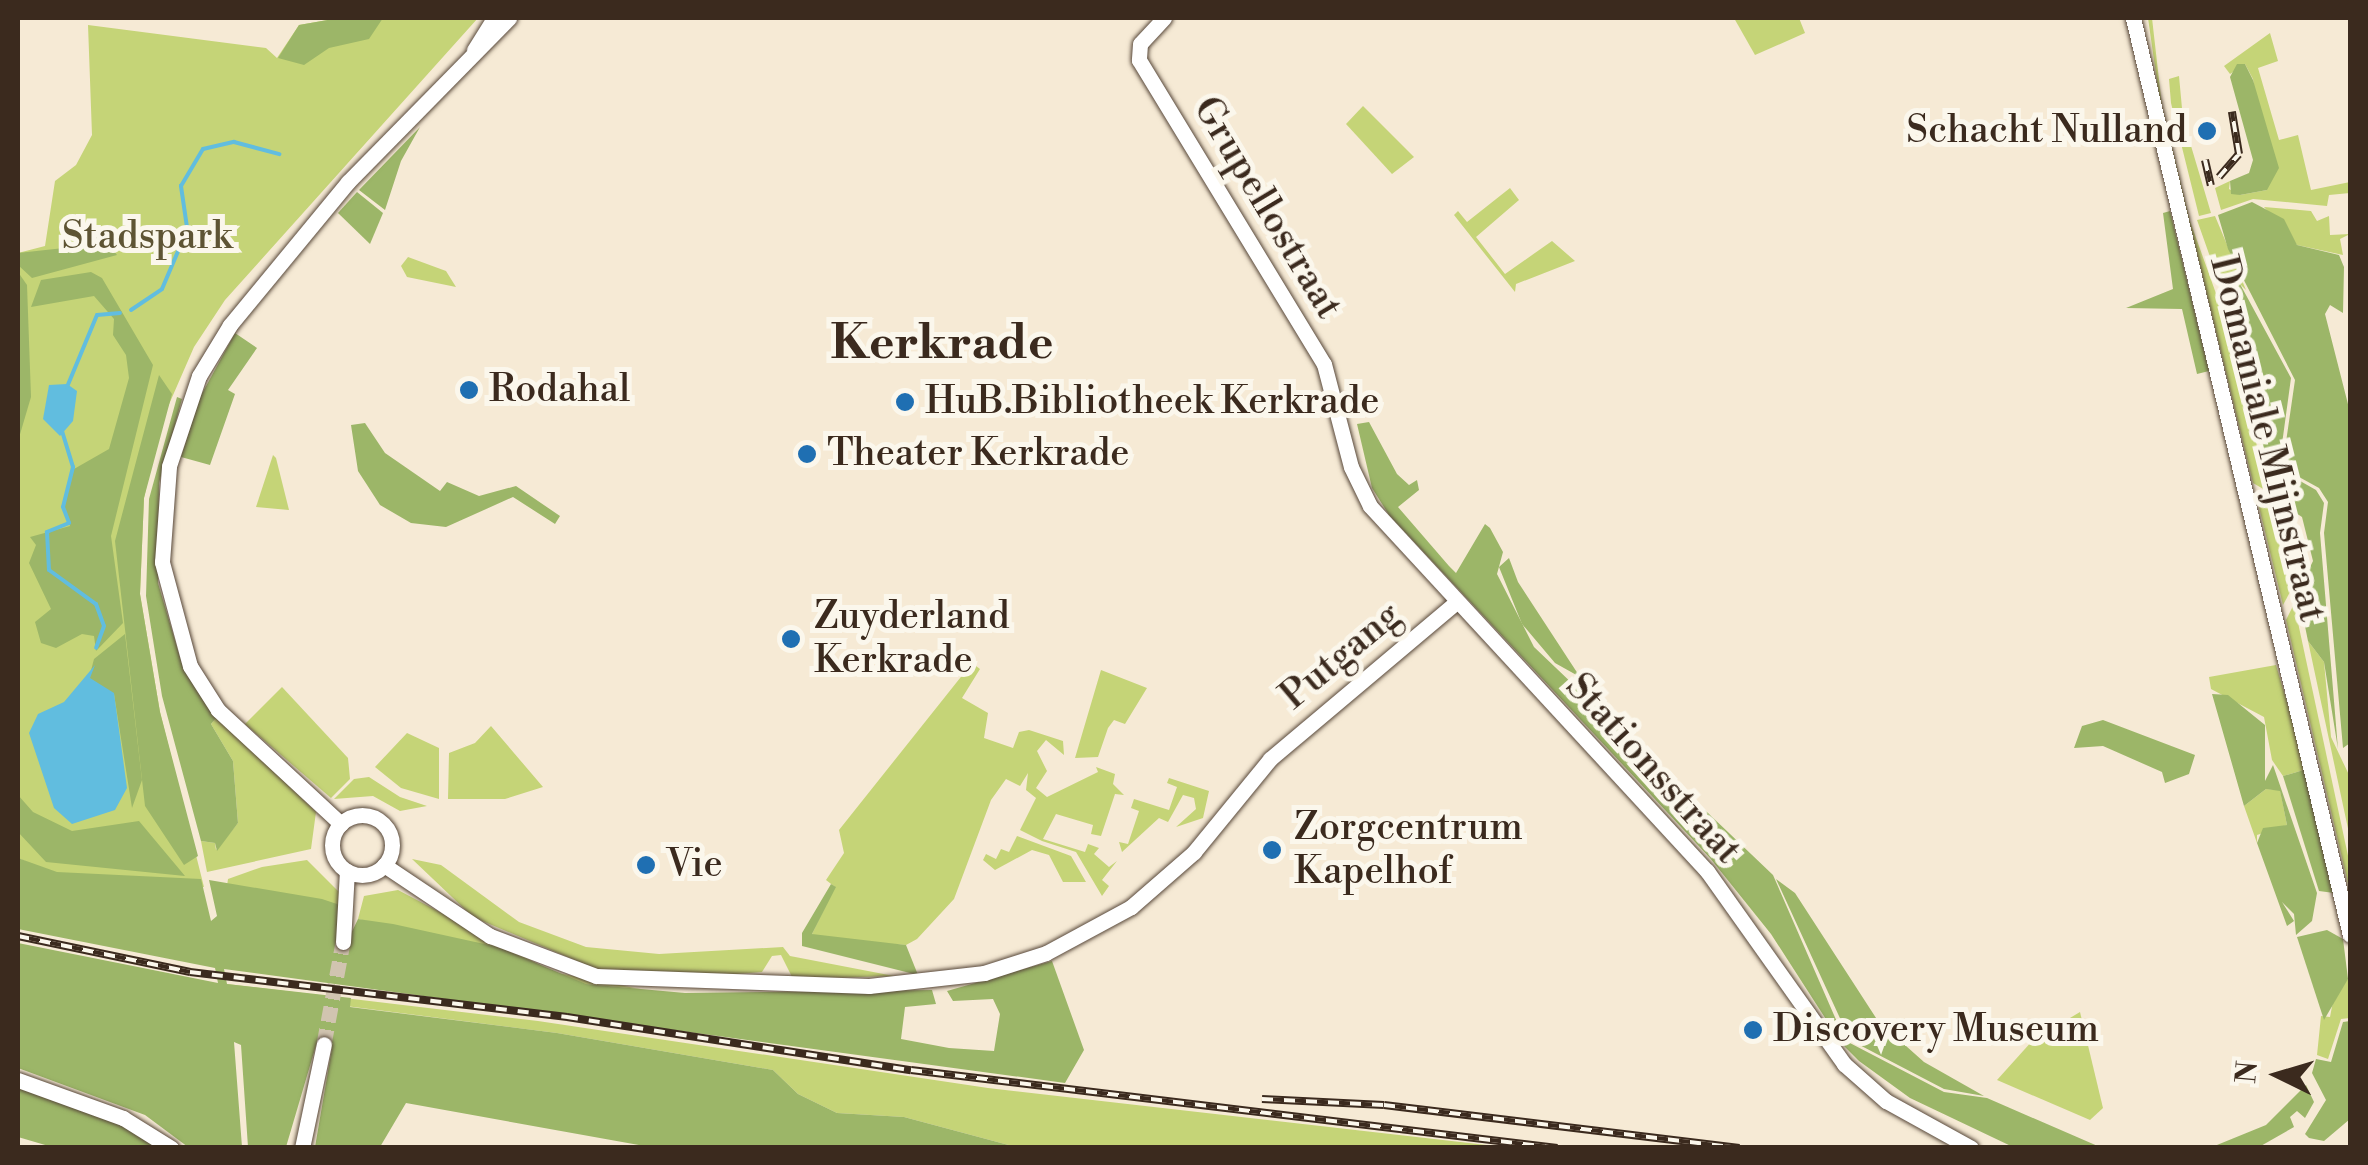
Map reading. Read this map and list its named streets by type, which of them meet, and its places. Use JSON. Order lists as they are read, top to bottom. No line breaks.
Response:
{"streets":{"main road":["Grupellostraat","Domaniale Mijnstraat","Putgang","Stationsstraat"]},"crossings":[["Grupellostraat","Stationsstraat"],["Putgang","Stationsstraat"]],"districts":["Kerkrade"],"parks":["Stadspark"],"places":["Schacht Nulland","Rodahal","HuB.Bibliotheek Kerkrade","Theater Kerkrade","Zuyderland Kerkrade","Zorgcentrum Kapelhof","Vie","Discovery Museum"],"north":"left"}
